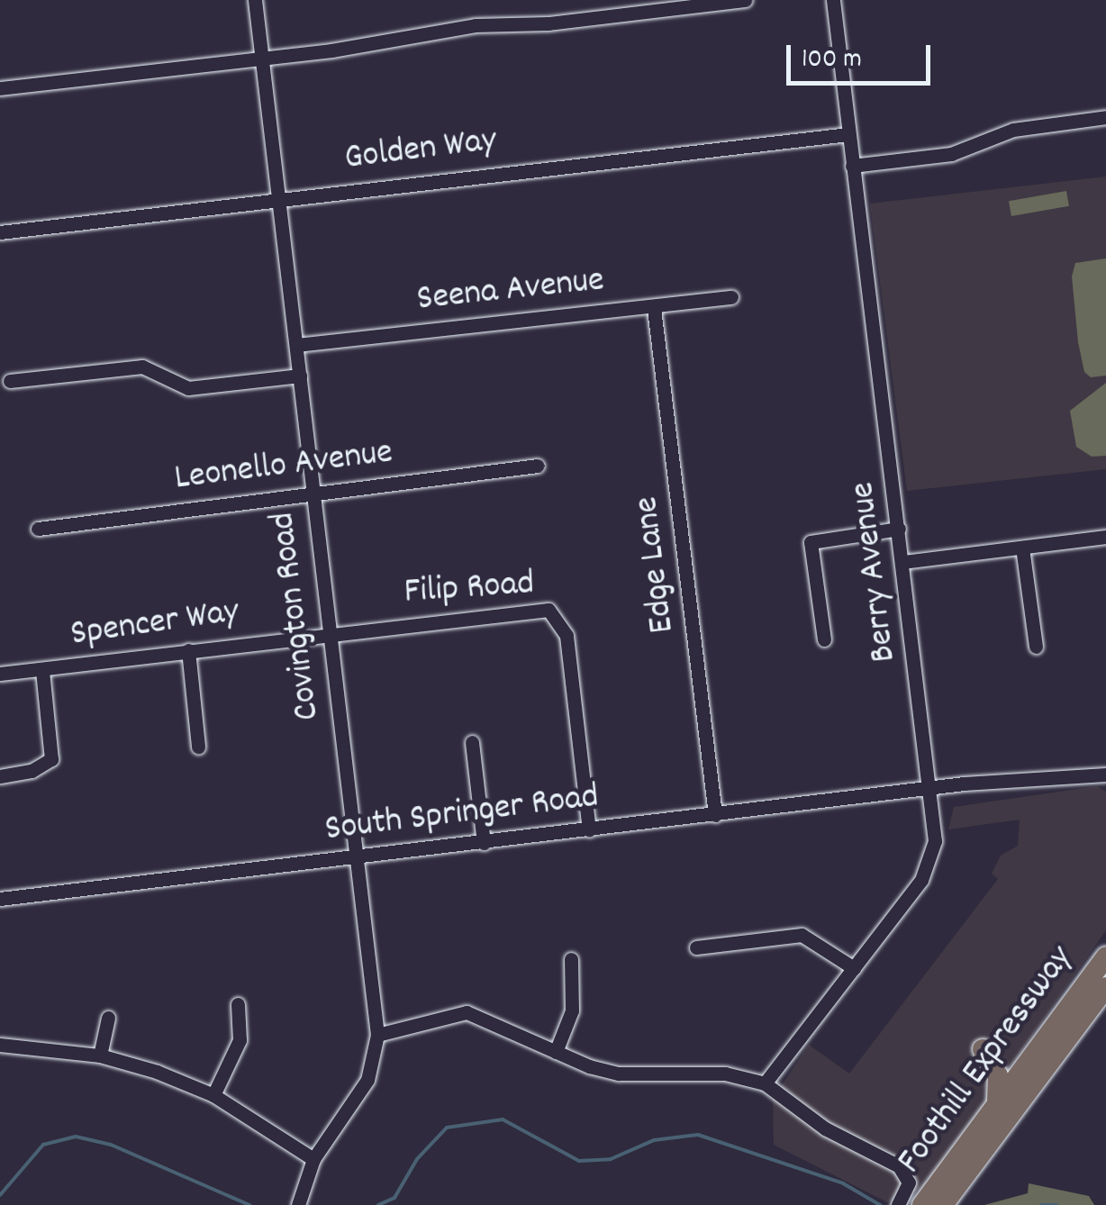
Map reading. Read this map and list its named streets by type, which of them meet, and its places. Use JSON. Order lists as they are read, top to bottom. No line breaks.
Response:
{"streets":{"highway":["Foothill Expressway"],"street":["Golden Way","Seena Avenue","Leonello Avenue","Edge Lane","Berry Avenue","Filip Road","Covington Road","Spencer Way","South Springer Road"]},"crossings":[["Golden Way","Berry Avenue"],["Golden Way","Covington Road"],["Seena Avenue","Edge Lane"],["Seena Avenue","Covington Road"],["Leonello Avenue","Covington Road"],["Edge Lane","South Springer Road"],["Berry Avenue","South Springer Road"],["Filip Road","Covington Road"],["Filip Road","Spencer Way"],["Filip Road","South Springer Road"],["Covington Road","Spencer Way"],["Covington Road","South Springer Road"]],"scale_bar":"100 m"}
